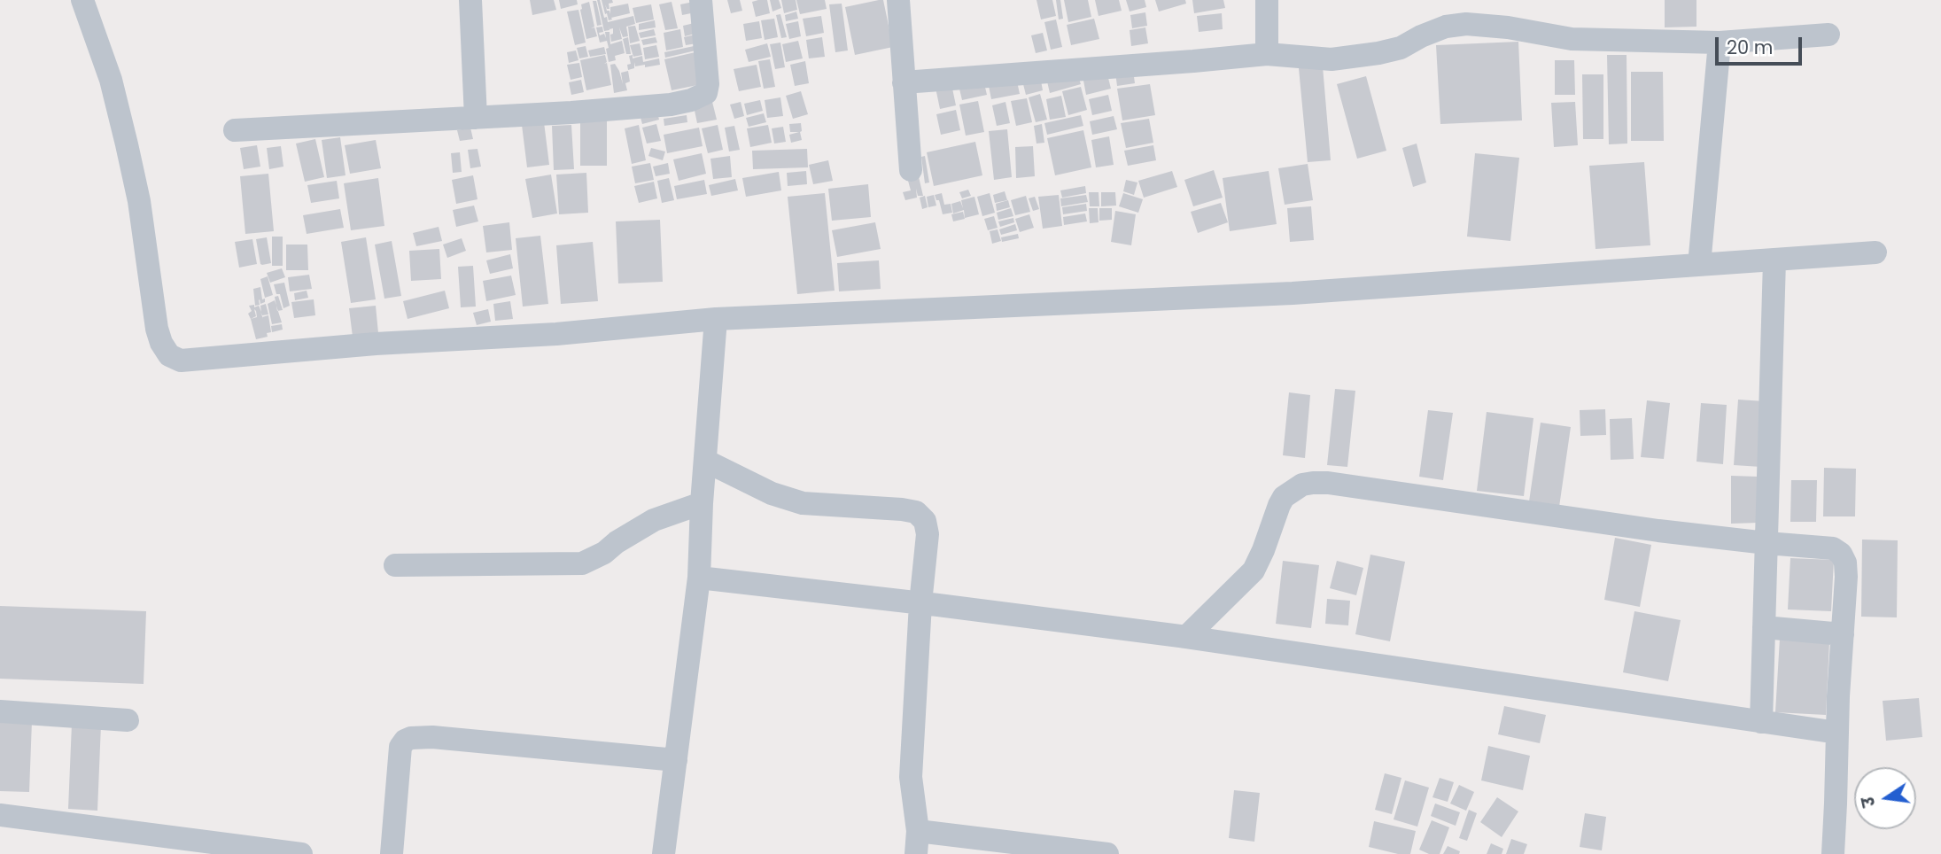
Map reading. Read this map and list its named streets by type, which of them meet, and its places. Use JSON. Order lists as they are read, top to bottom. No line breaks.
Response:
{"scale_bar":"20 m","north":"left"}
